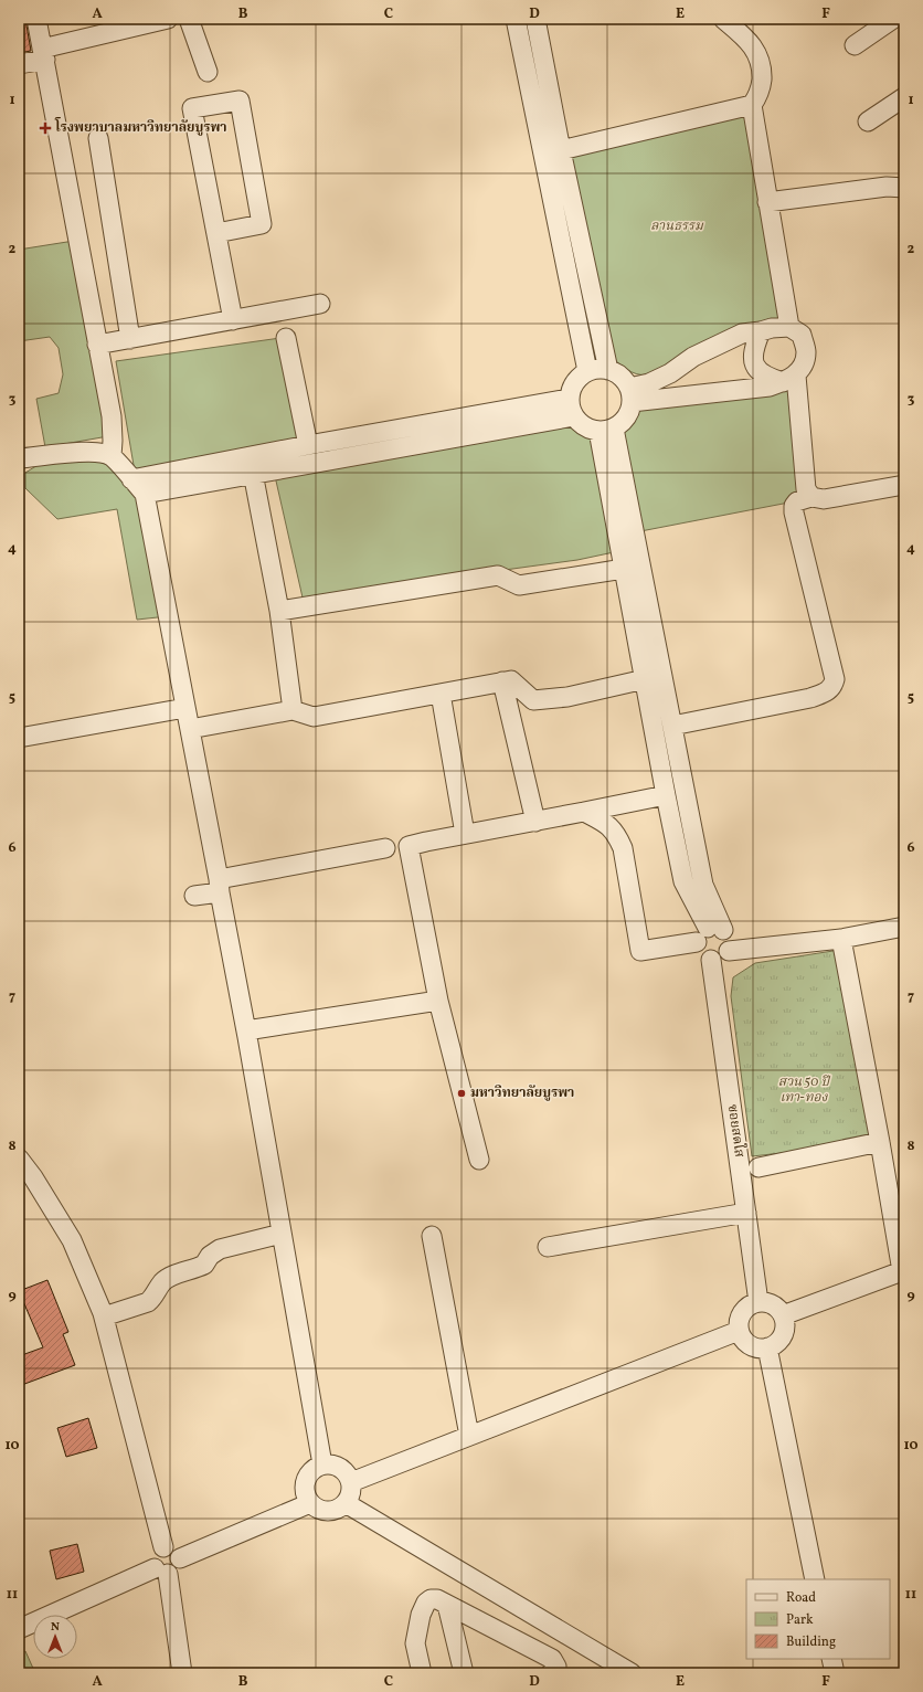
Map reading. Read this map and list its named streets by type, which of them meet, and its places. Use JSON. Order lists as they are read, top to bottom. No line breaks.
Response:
{"streets":{"street":["ซอยสดใส"]},"parks":["ลานธรรม","สวน 50 ปี เทา-ทอง"],"places":{"health":["โรงพยาบาลมหาวิทยาลัยบูรพา"],"other":["มหาวิทยาลัยบูรพา"]},"legend":["Road","Park","Building"],"north":"top","grid":{"columns":["A","B","C","D","E","F"],"rows":["1","2","3","4","5","6","7","8","9","10","11"]}}
